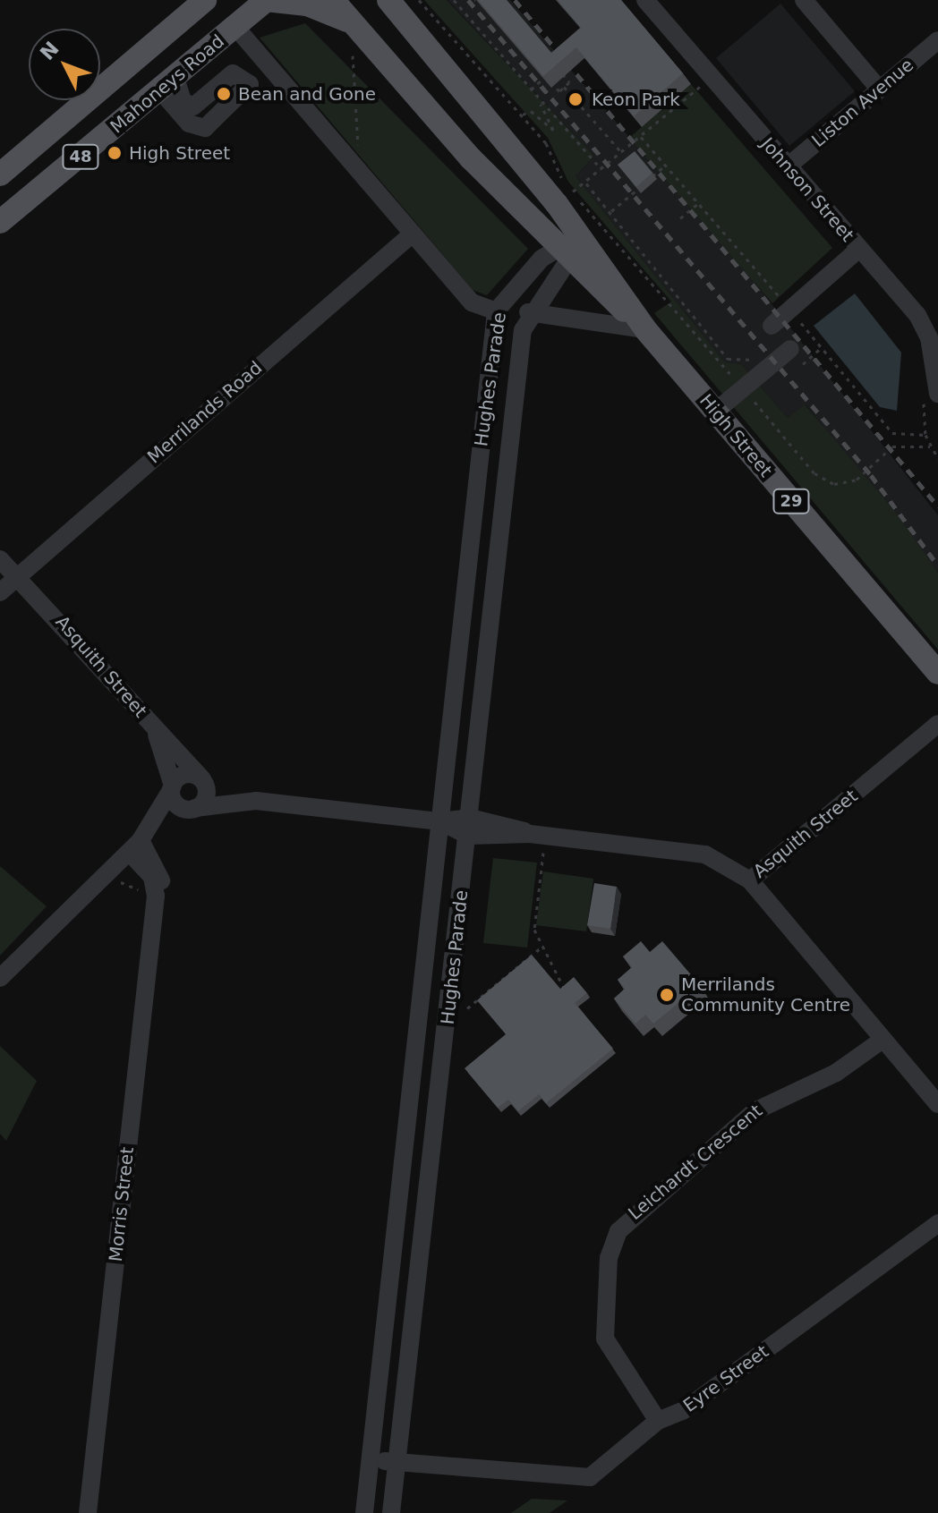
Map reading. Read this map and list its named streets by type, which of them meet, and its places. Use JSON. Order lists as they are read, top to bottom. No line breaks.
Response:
{"streets":{"main road":["Mahoneys Road","48","High Street","29"],"street":["Liston Avenue","Johnson Street","Hughes Parade","Merrilands Road","Asquith Street","Leichardt Crescent","Morris Street","Eyre Street"]},"crossings":[["Liston Avenue","Johnson Street"],["Hughes Parade","High Street"],["Hughes Parade","Asquith Street"],["Hughes Parade","Eyre Street"],["Merrilands Road","Asquith Street"],["Leichardt Crescent","Eyre Street"]],"places":["Bean and Gone","Keon Park","High Street","Merrilands Community Centre"],"north":"top left"}
